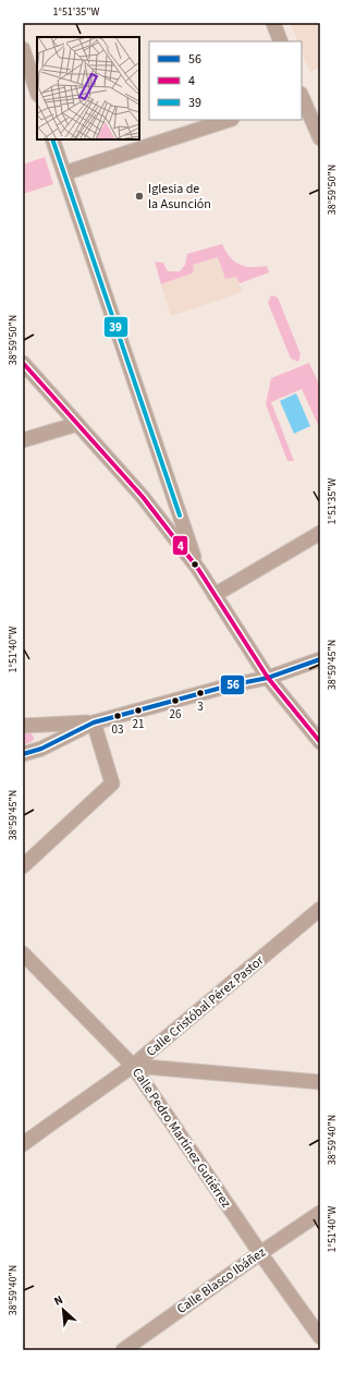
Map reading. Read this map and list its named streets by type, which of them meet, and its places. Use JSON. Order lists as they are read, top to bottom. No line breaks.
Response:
{"streets":{"street":["Calle Cristóbal Pérez Pastor","Calle Pedro Martínez Gutiérrez","Calle Blasco Ibáñez"]},"crossings":[["Calle Cristóbal Pérez Pastor","Calle Pedro Martínez Gutiérrez"],["Calle Pedro Martínez Gutiérrez","Calle Blasco Ibáñez"]],"places":["Iglesia de la Asunción","3","26","21","03"],"lines":["transit line 39","transit line 4","transit line 56"],"legend":["56","4","39"],"north":"top left","coordinates":["1°51'35\"W","38°59'50\"N","1°51'40\"W","38°59'45\"N","38°59'40\"N"]}
